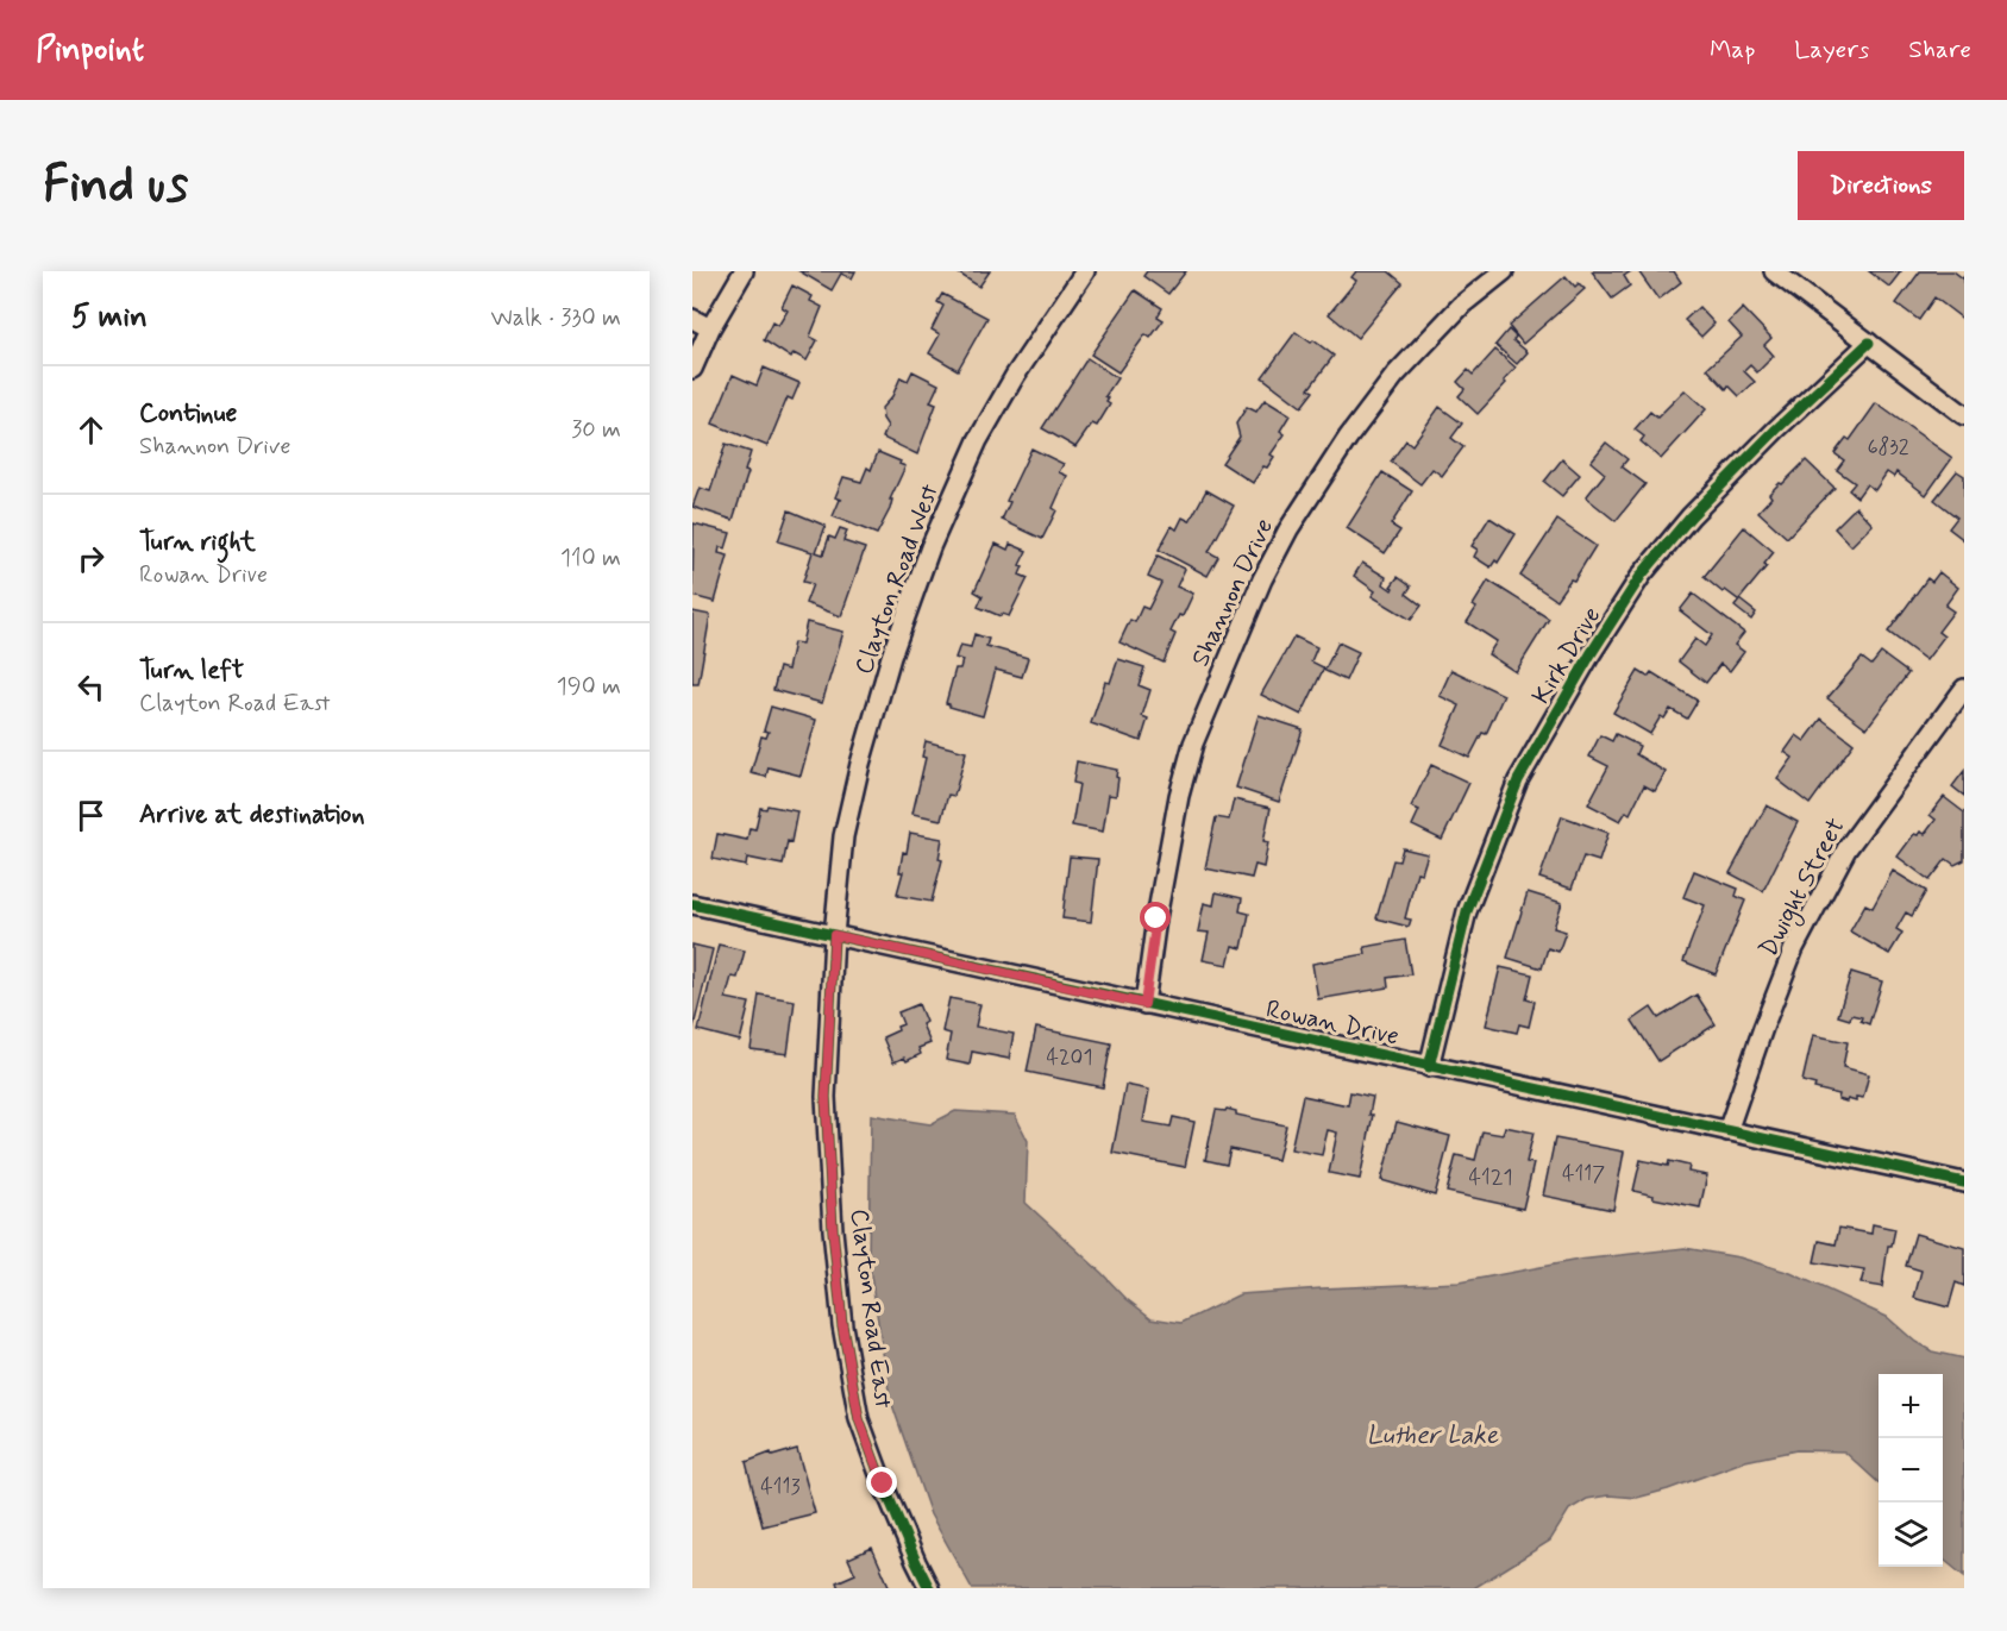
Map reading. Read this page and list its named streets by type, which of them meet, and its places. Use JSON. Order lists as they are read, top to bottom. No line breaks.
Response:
{"streets":{"street":["Clayton Road West","Shannon Drive","Kirk Drive","Dwight Street","Rowan Drive","Clayton Road East"]},"crossings":[["Clayton Road West","Rowan Drive"],["Clayton Road West","Clayton Road East"],["Shannon Drive","Rowan Drive"],["Kirk Drive","Rowan Drive"],["Dwight Street","Rowan Drive"],["Rowan Drive","Clayton Road East"]],"water":["Luther Lake"],"house_numbers":["6832","4201","4117","4121","4113"],"page":{"header":"Pinpoint","nav":["Map","Layers","Share"],"buttons":"Directions","title":"Find us","heading":["5 min","Walk · 330 m"],"list":[["Continue","Shannon Drive","30 m"],["Turn right","Rowan Drive","110 m"],["Turn left","Clayton Road East","190 m"],"Arrive at destination"],"map_buttons":["+","−"]}}
